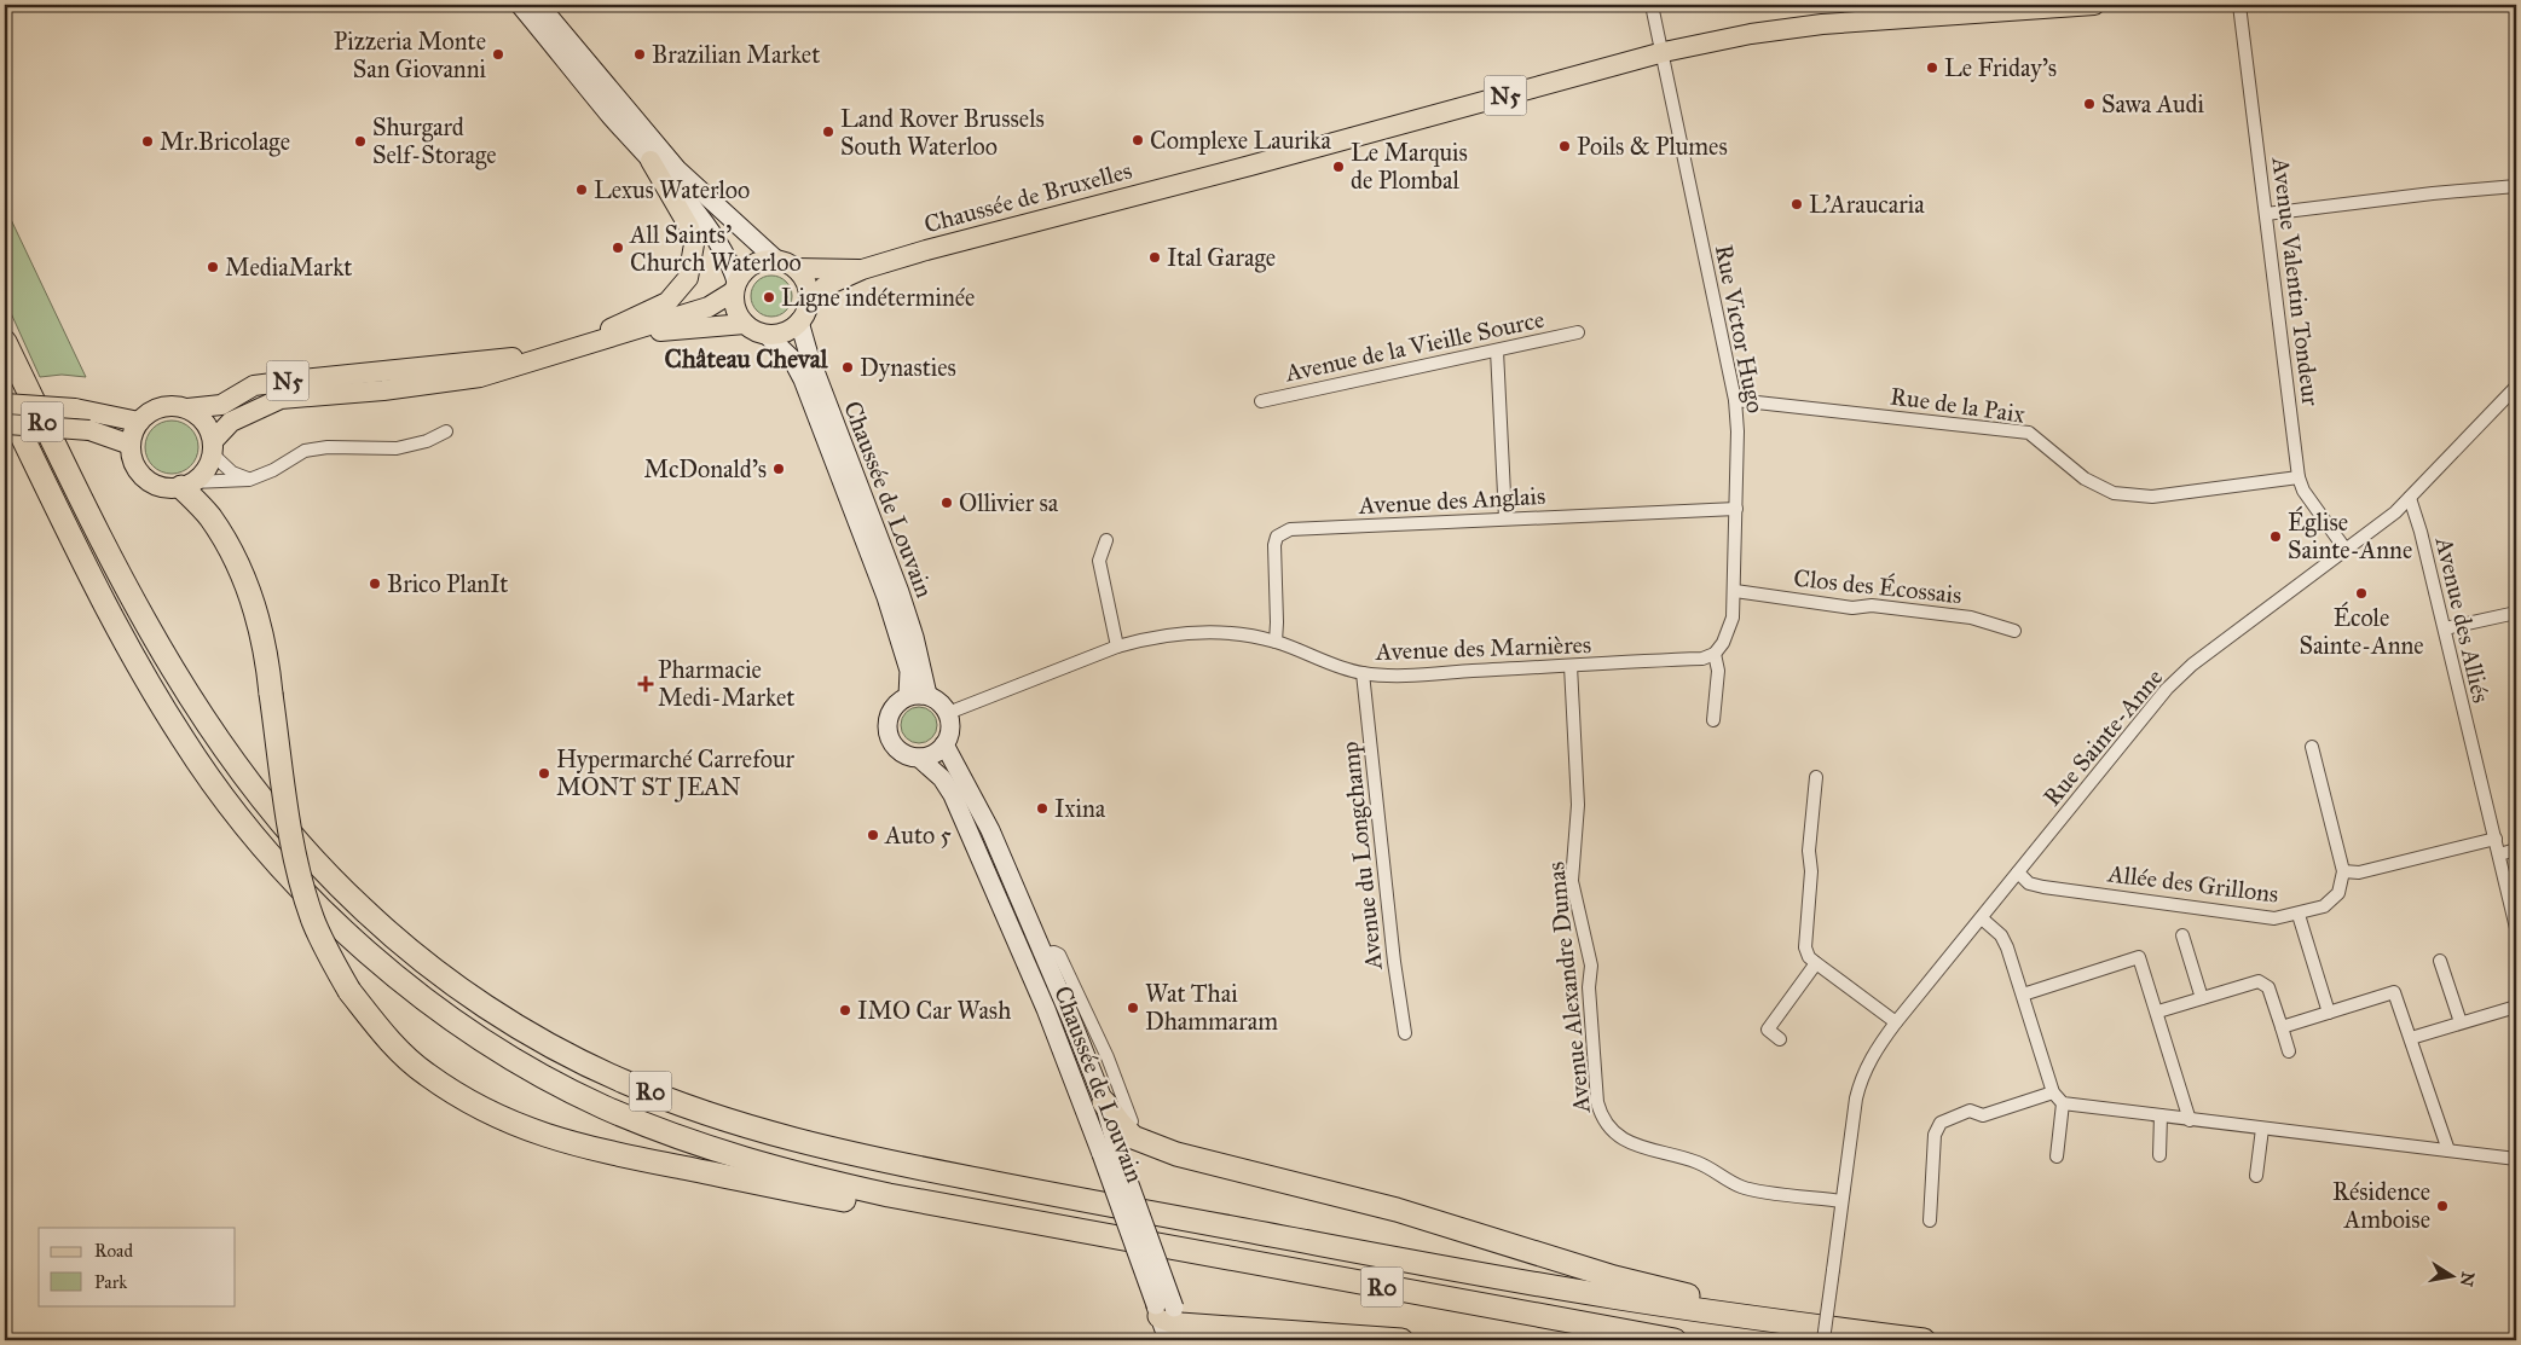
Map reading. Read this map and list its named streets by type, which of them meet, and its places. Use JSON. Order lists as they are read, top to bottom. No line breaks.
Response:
{"streets":{"highway":["R0"],"main road":["N5","Chaussée de Bruxelles","Chaussée de Louvain"],"street":["Avenue Valentin Tondeur","Rue Victor Hugo","Avenue de la Vieille Source","Rue de la Paix","Avenue des Anglais","Clos des Écossais","Avenue des Alliés","Avenue des Marnières","Rue Sainte-Anne","Avenue du Longchamp","Allée des Grillons","Avenue Alexandre Dumas"]},"crossings":[["N5","Chaussée de Bruxelles"],["N5","Chaussée de Louvain"],["Chaussée de Bruxelles","Rue Victor Hugo"],["Avenue Valentin Tondeur","Rue de la Paix"],["Avenue Valentin Tondeur","Rue Sainte-Anne"],["Rue Victor Hugo","Rue de la Paix"],["Rue Victor Hugo","Avenue des Anglais"],["Rue Victor Hugo","Clos des Écossais"],["Rue Victor Hugo","Avenue des Marnières"],["Chaussée de Louvain","Avenue des Marnières"],["Avenue des Anglais","Avenue des Marnières"],["Avenue des Alliés","Rue Sainte-Anne"],["Avenue des Marnières","Avenue du Longchamp"],["Avenue des Marnières","Avenue Alexandre Dumas"],["Rue Sainte-Anne","Allée des Grillons"],["Rue Sainte-Anne","Avenue Alexandre Dumas"]],"districts":["Château Cheval"],"places":{"other":["Pizzeria Monte San Giovanni","Brazilian Market","Le Friday's","Sawa Audi","Land Rover Brussels South Waterloo","Complexe Laurika","Mr.Bricolage","Shurgard Self-Storage","Poils & Plumes","Le Marquis de Plombal","Lexus Waterloo","L'Araucaria","All Saints’ Church Waterloo","Ital Garage","MediaMarkt","Ligne indéterminée","Dynasties","McDonald's","Ollivier sa","Église Sainte-Anne","Brico PlanIt","École Sainte-Anne","Hypermarché Carrefour MONT ST JEAN","Ixina","Auto 5","Wat Thai Dhammaram","IMO Car Wash","Résidence Amboise"],"health":["Pharmacie Medi-Market"]},"legend":["Road","Park"],"north":"right"}
